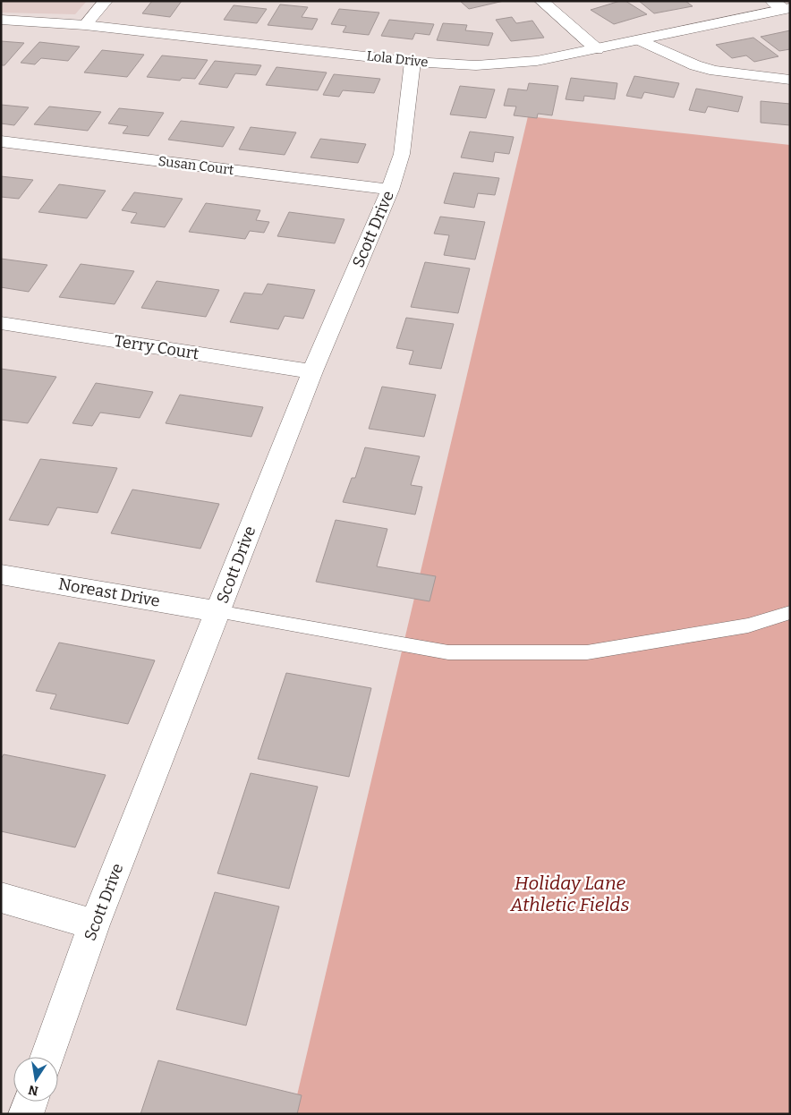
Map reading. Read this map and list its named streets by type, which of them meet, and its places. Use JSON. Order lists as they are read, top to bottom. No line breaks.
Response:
{"streets":{"street":["Lola Drive","Susan Court","Scott Drive","Terry Court","Noreast Drive"]},"crossings":[["Lola Drive","Scott Drive"],["Susan Court","Scott Drive"],["Scott Drive","Terry Court"],["Scott Drive","Noreast Drive"]],"parks":["Holiday Lane Athletic Fields"],"north":"bottom"}
